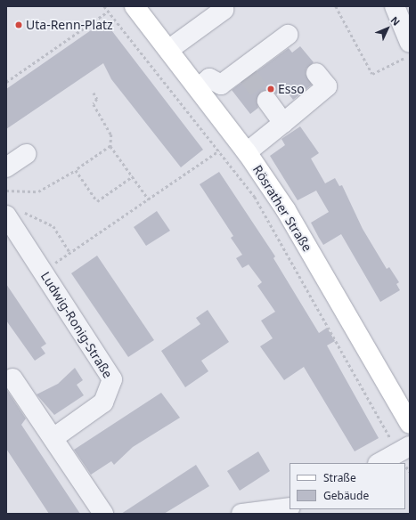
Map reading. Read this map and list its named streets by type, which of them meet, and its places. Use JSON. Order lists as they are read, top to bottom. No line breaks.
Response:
{"streets":{"main road":["Rösrather Straße"],"street":["Ludwig-Ronig-Straße"]},"places":["Uta-Renn-Platz","Esso"],"legend":["Straße","Gebäude"],"north":"top right"}
